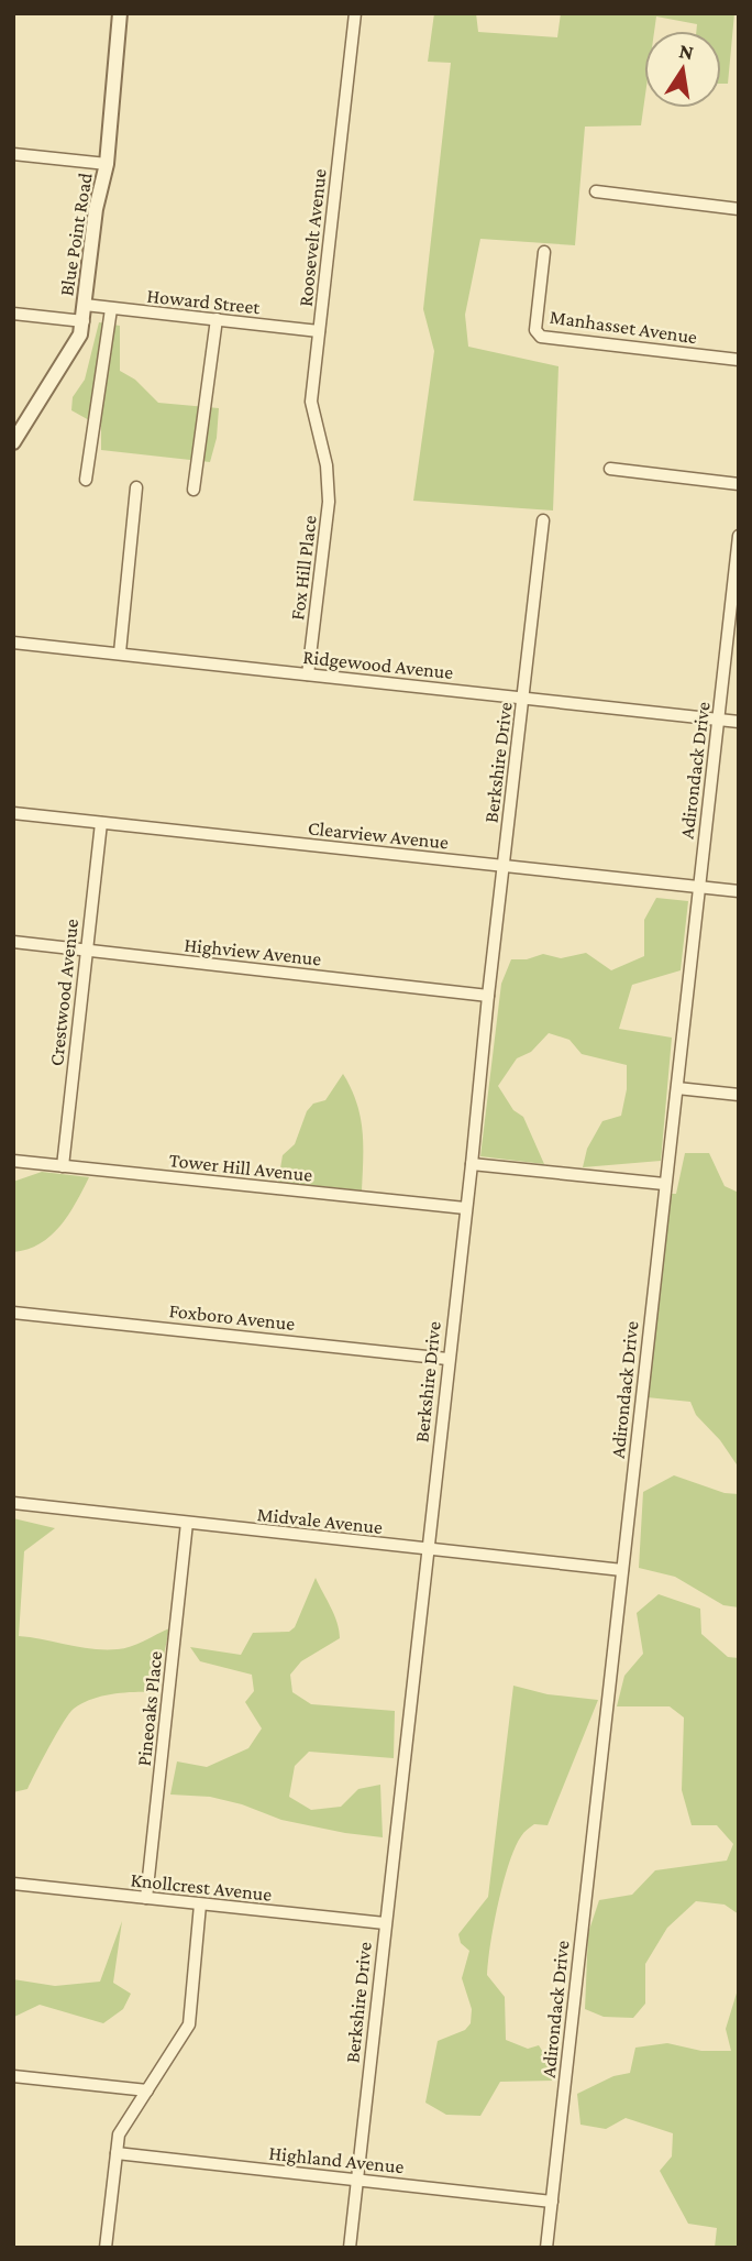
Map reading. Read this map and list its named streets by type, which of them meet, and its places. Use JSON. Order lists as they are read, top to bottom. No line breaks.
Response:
{"streets":{"street":["Blue Point Road","Roosevelt Avenue","Howard Street","Manhasset Avenue","Fox Hill Place","Ridgewood Avenue","Berkshire Drive","Adirondack Drive","Clearview Avenue","Highview Avenue","Crestwood Avenue","Tower Hill Avenue","Foxboro Avenue","Midvale Avenue","Pineoaks Place","Knollcrest Avenue","Highland Avenue"]},"crossings":[["Blue Point Road","Howard Street"],["Roosevelt Avenue","Howard Street"],["Roosevelt Avenue","Fox Hill Place"],["Fox Hill Place","Ridgewood Avenue"],["Ridgewood Avenue","Berkshire Drive"],["Ridgewood Avenue","Adirondack Drive"],["Berkshire Drive","Clearview Avenue"],["Berkshire Drive","Highview Avenue"],["Berkshire Drive","Tower Hill Avenue"],["Berkshire Drive","Foxboro Avenue"],["Berkshire Drive","Midvale Avenue"],["Berkshire Drive","Knollcrest Avenue"],["Berkshire Drive","Highland Avenue"],["Adirondack Drive","Clearview Avenue"],["Adirondack Drive","Midvale Avenue"],["Adirondack Drive","Highland Avenue"],["Clearview Avenue","Crestwood Avenue"],["Highview Avenue","Crestwood Avenue"],["Crestwood Avenue","Tower Hill Avenue"],["Midvale Avenue","Pineoaks Place"],["Pineoaks Place","Knollcrest Avenue"]],"north":"top"}
